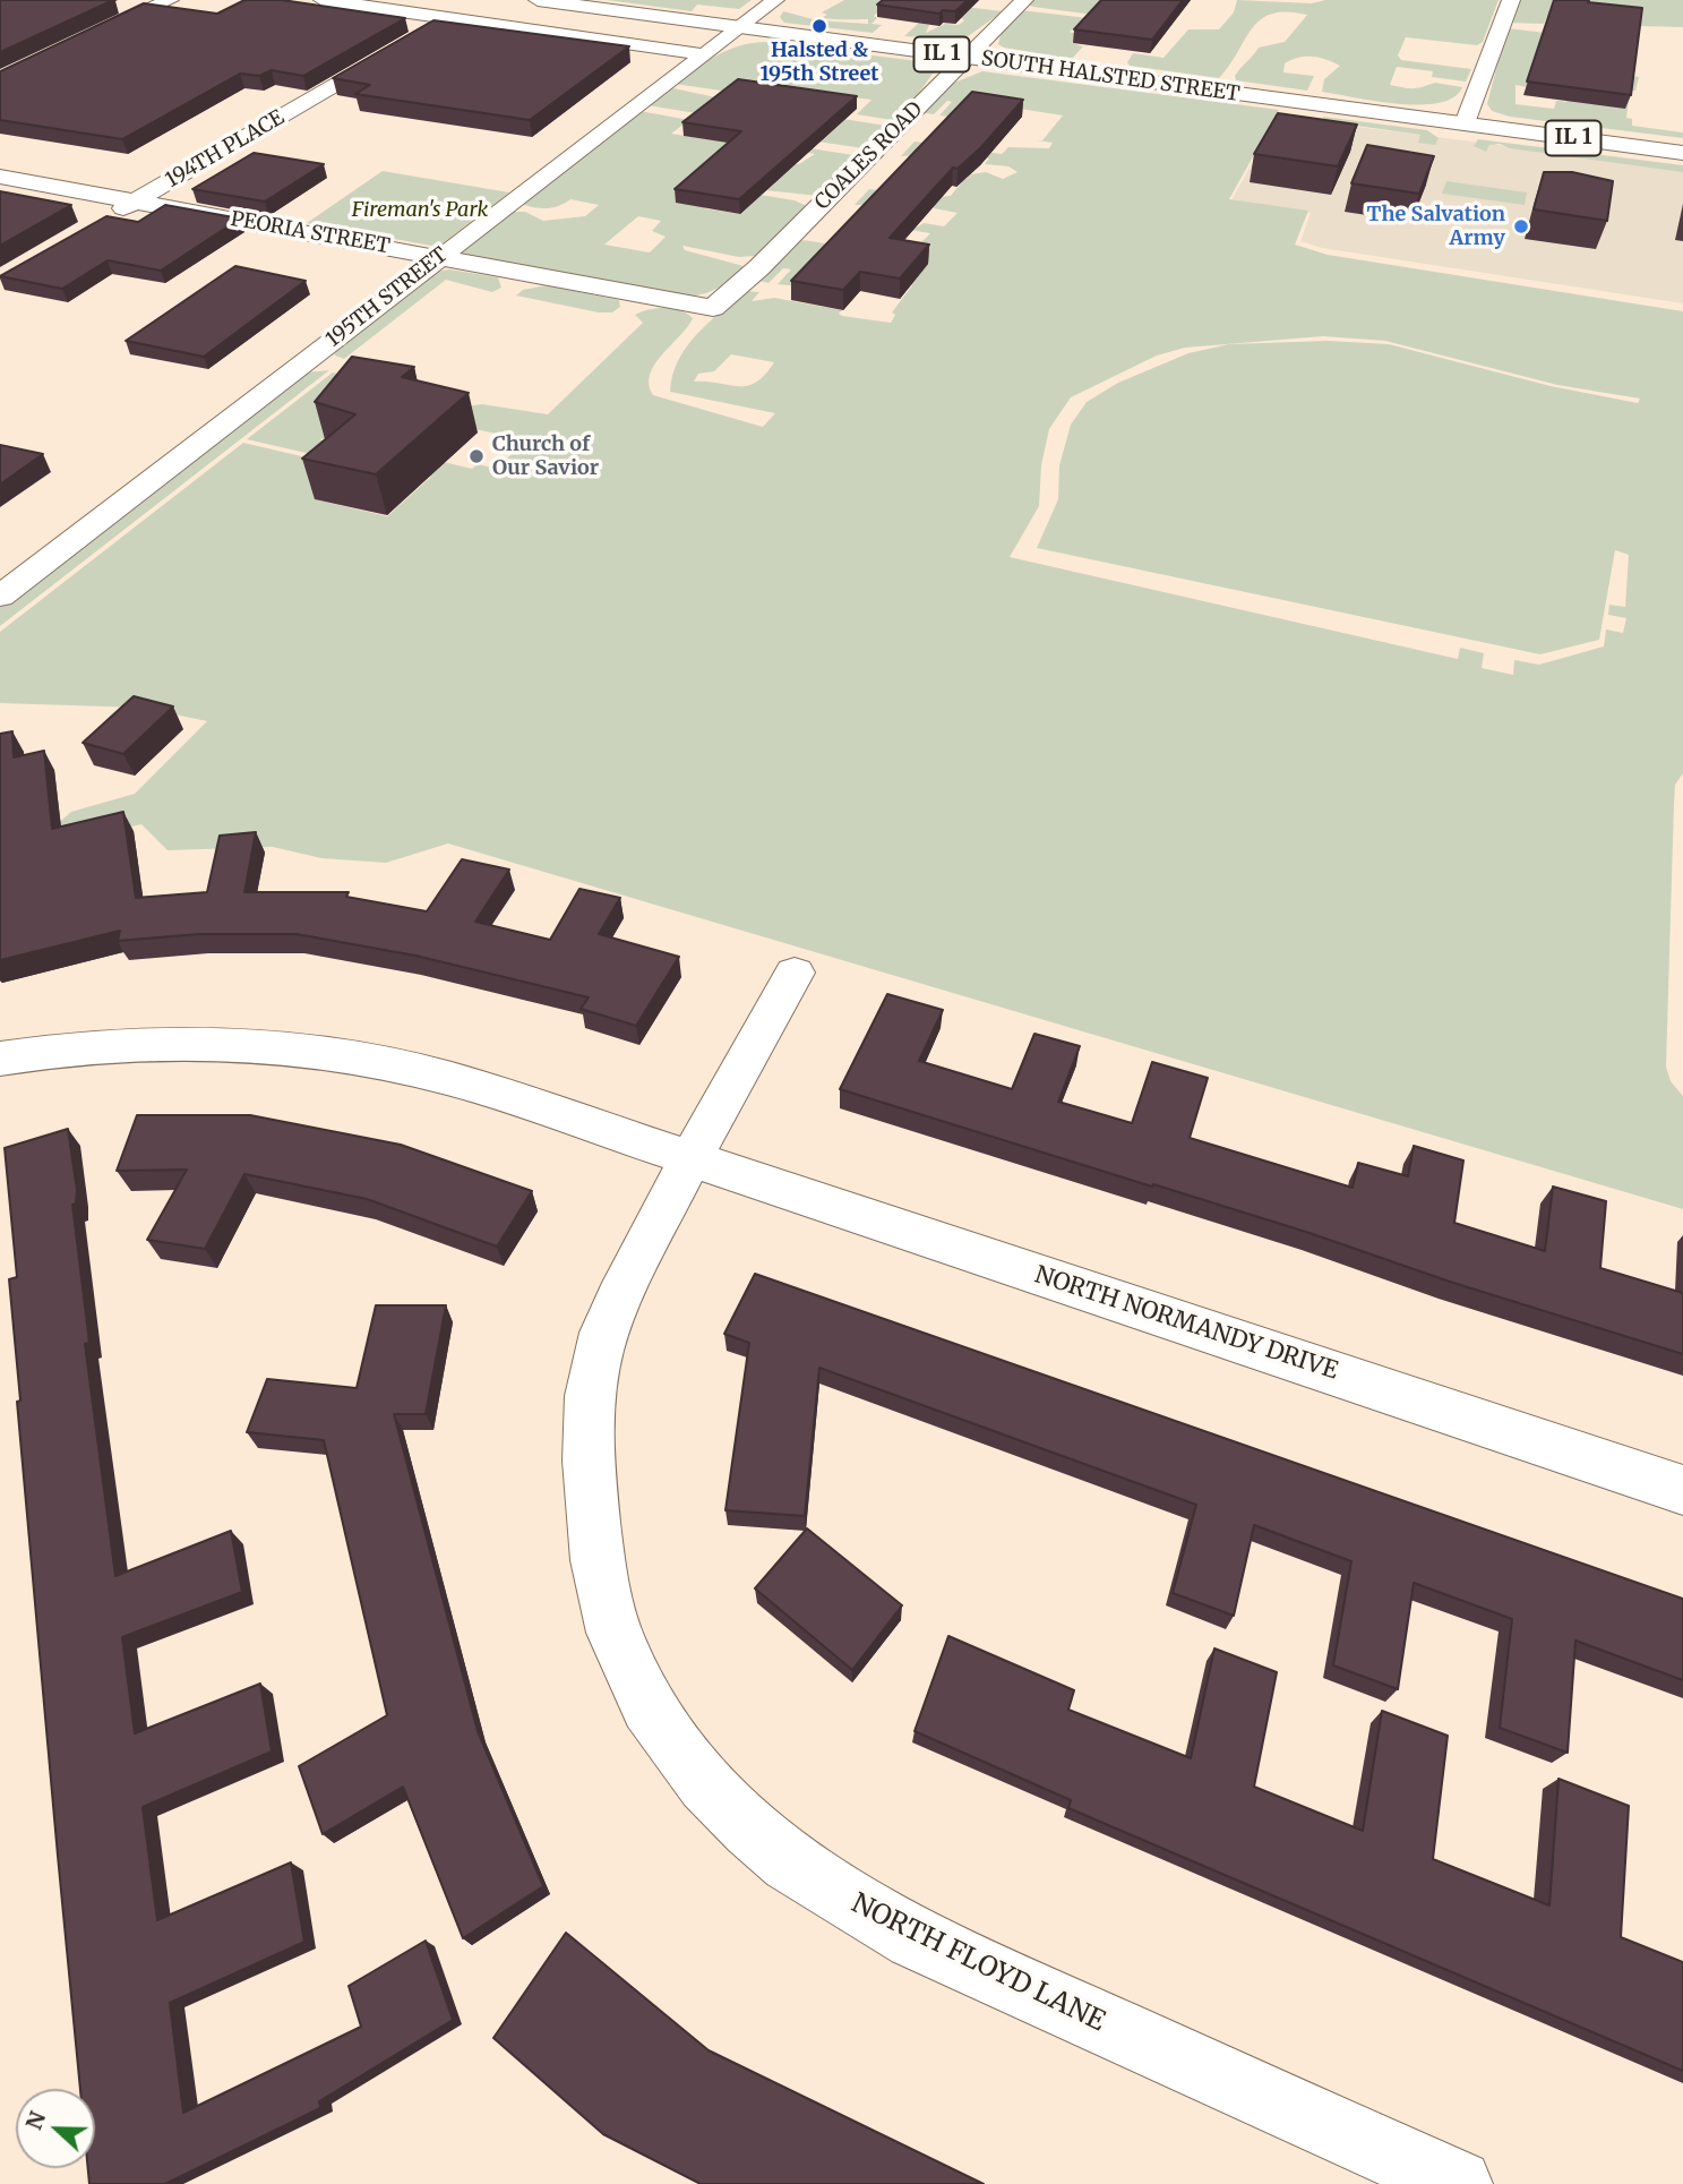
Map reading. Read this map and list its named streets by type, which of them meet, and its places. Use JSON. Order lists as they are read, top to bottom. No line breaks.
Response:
{"streets":{"street":["IL 1","SOUTH HALSTED STREET","194TH PLACE","COALES ROAD","PEORIA STREET","195TH STREET","NORTH NORMANDY DRIVE","NORTH FLOYD LANE"]},"crossings":[["SOUTH HALSTED STREET","COALES ROAD"],["SOUTH HALSTED STREET","195TH STREET"],["194TH PLACE","PEORIA STREET"],["COALES ROAD","PEORIA STREET"],["PEORIA STREET","195TH STREET"],["NORTH NORMANDY DRIVE","NORTH FLOYD LANE"]],"parks":["Fireman's Park"],"places":["Halsted & 195th Street","The Salvation Army","Church of Our Savior"],"north":"left"}
